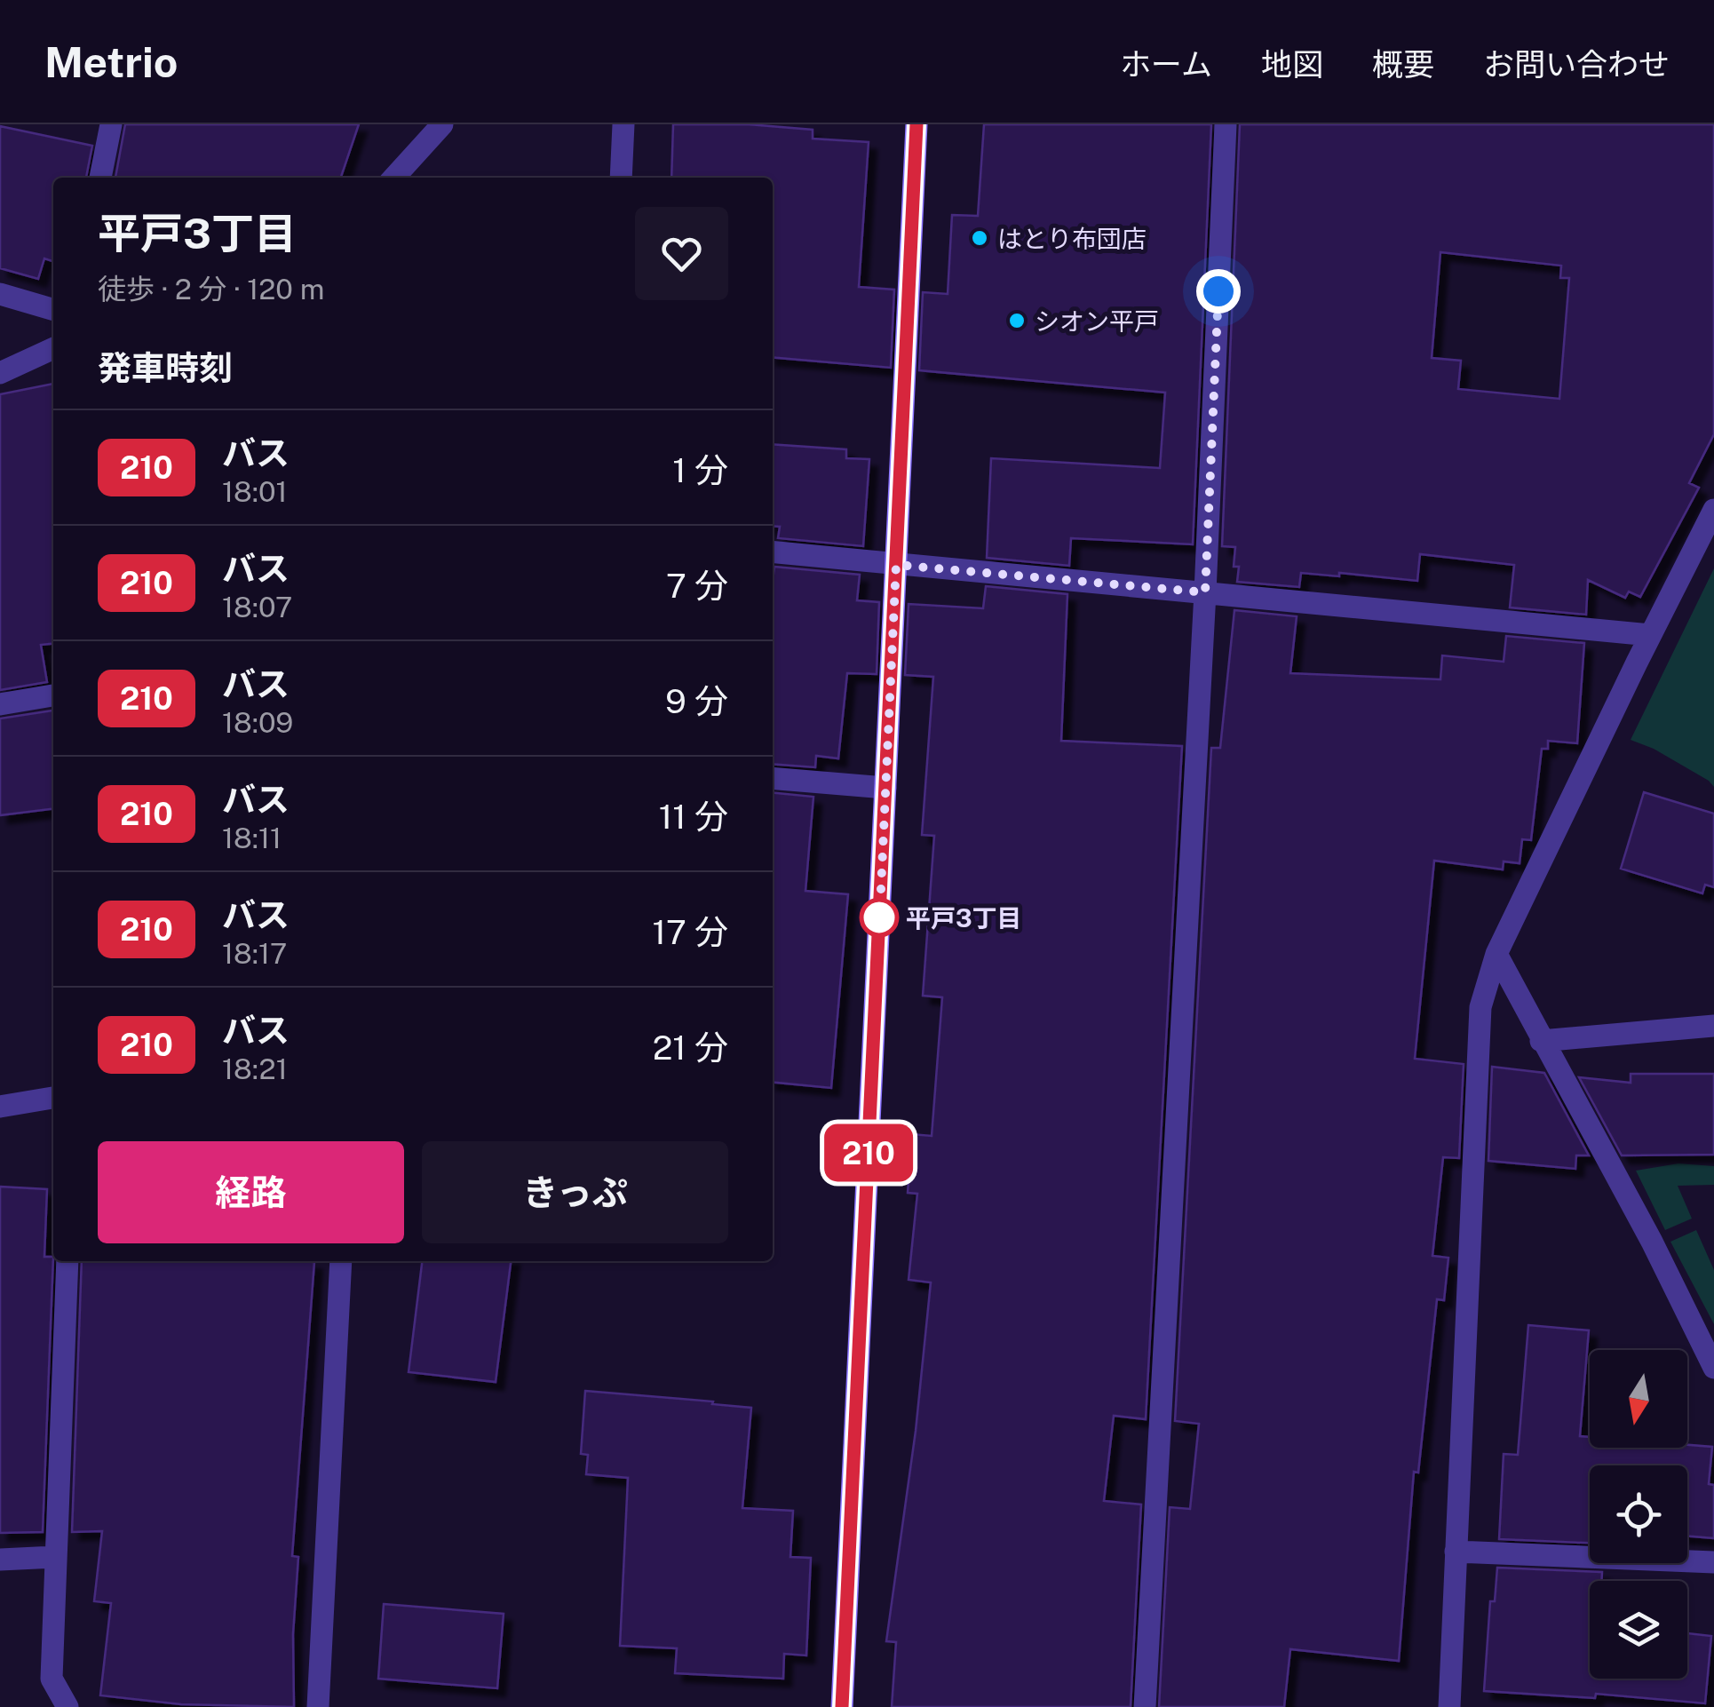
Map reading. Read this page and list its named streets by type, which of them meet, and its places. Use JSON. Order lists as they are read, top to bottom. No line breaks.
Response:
{"places":["はとり布団店","シオン平戸","平戸3丁目"],"lines":["bus line 210"],"north":"bottom","page":{"header":"Metrio","nav":["ホーム","地図","概要","お問い合わせ"],"on_map":"210","heading":[["平戸3丁目","徒歩 · 2 分 · 120 m"],"発車時刻"],"list":[{"mark":"210","name":"バス","note":"18:01","value":"1 分"},{"mark":"210","name":"バス","note":"18:07","value":"7 分"},{"mark":"210","name":"バス","note":"18:09","value":"9 分"},{"mark":"210","name":"バス","note":"18:11","value":"11 分"},{"mark":"210","name":"バス","note":"18:17","value":"17 分"},{"mark":"210","name":"バス","note":"18:21","value":"21 分"}],"buttons":["経路","きっぷ"]}}
